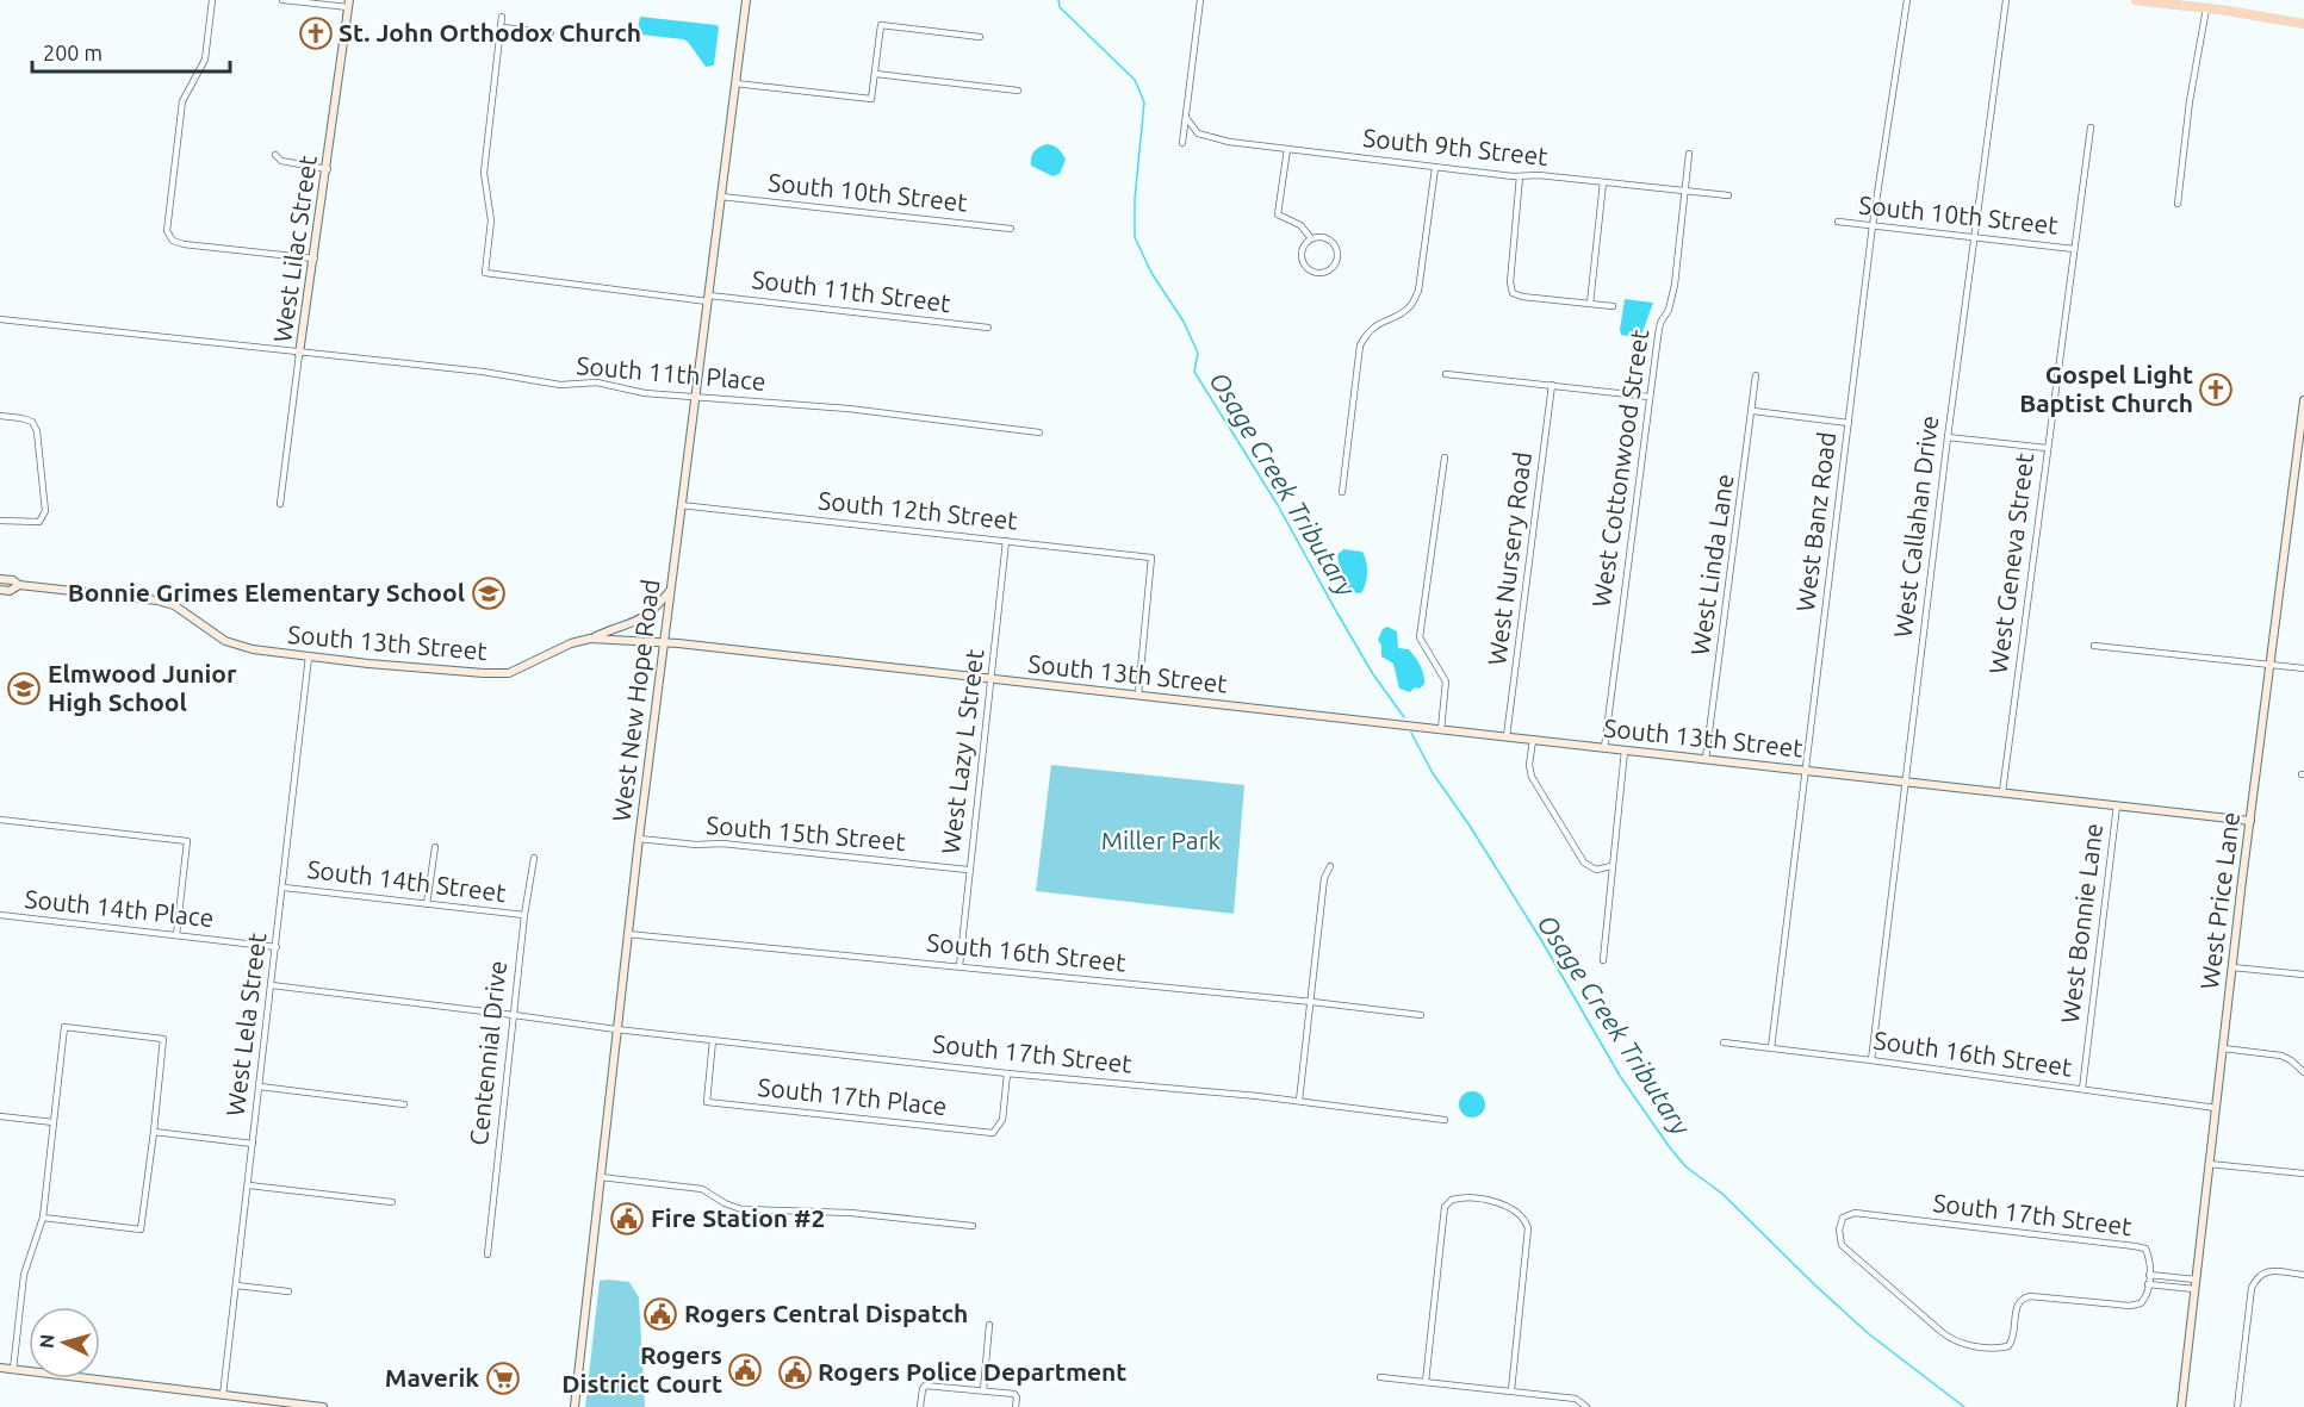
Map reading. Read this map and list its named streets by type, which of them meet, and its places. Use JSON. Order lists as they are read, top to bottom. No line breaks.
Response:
{"streets":{"street":["South 9th Street","South 10th Street","West Lilac Street","South 11th Street","South 11th Place","West Cottonwood Street","South 12th Street","West Banz Road","West Callahan Drive","West Nursery Road","West Geneva Street","West Linda Lane","South 13th Street","West New Hope Road","West Lazy L Street","South 15th Street","South 14th Street","West Price Lane","South 14th Place","West Bonnie Lane","South 16th Street","West Lela Street","Centennial Drive","South 17th Street","South 17th Place"]},"crossings":[["South 9th Street","West Cottonwood Street"],["South 10th Street","West Banz Road"],["South 10th Street","West Callahan Drive"],["South 10th Street","West Geneva Street"],["South 10th Street","West New Hope Road"],["West Lilac Street","South 11th Place"],["South 11th Street","West New Hope Road"],["South 11th Place","West New Hope Road"],["West Cottonwood Street","South 13th Street"],["South 12th Street","South 13th Street"],["South 12th Street","West New Hope Road"],["South 12th Street","West Lazy L Street"],["West Banz Road","South 13th Street"],["West Banz Road","South 16th Street"],["West Callahan Drive","South 13th Street"],["West Callahan Drive","South 16th Street"],["West Nursery Road","South 13th Street"],["West Geneva Street","South 13th Street"],["West Linda Lane","South 13th Street"],["South 13th Street","West New Hope Road"],["South 13th Street","West Lazy L Street"],["South 13th Street","West Price Lane"],["South 13th Street","West Bonnie Lane"],["South 13th Street","West Lela Street"],["West New Hope Road","South 15th Street"],["West New Hope Road","South 16th Street"],["West New Hope Road","South 17th Street"],["West Lazy L Street","South 15th Street"],["West Lazy L Street","South 16th Street"],["South 14th Street","West Lela Street"],["South 14th Street","Centennial Drive"],["West Price Lane","South 16th Street"],["South 14th Place","West Lela Street"],["West Bonnie Lane","South 16th Street"],["South 17th Street","South 17th Place"]],"water":["Osage Creek Tributary"],"parks":["Miller Park"],"places":{"church":["St. John Orthodox Church","Gospel Light Baptist Church"],"school or university":["Bonnie Grimes Elementary School","Elmwood Junior High School"],"public building":["Fire Station #2","Rogers Central Dispatch","Rogers District Court","Rogers Police Department"],"supermarket":["Maverik"]},"scale_bar":"200 m","north":"left"}
